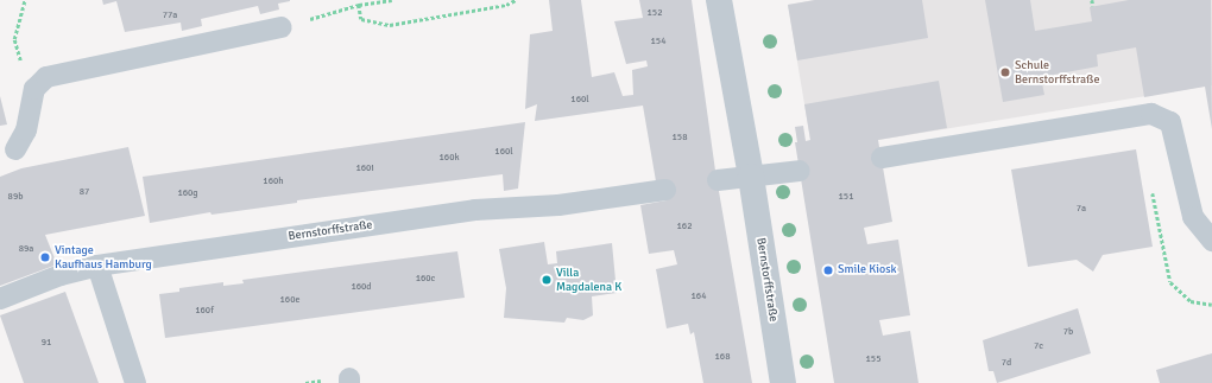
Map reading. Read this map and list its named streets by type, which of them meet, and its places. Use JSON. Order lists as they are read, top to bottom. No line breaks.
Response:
{"streets":{"street":["Bernstorffstraße"]},"places":["Schule Bernstorffstraße","Vintage Kaufhaus Hamburg","Smile Kiosk","Villa Magdalena K"],"house_numbers":["152","77a","154","160l","158","160l","160k","160i","160h","87","160g","89b","151","7a","162","89a","160c","160d","164","160e","160f","7b","91","7c","168","155","7d"]}
